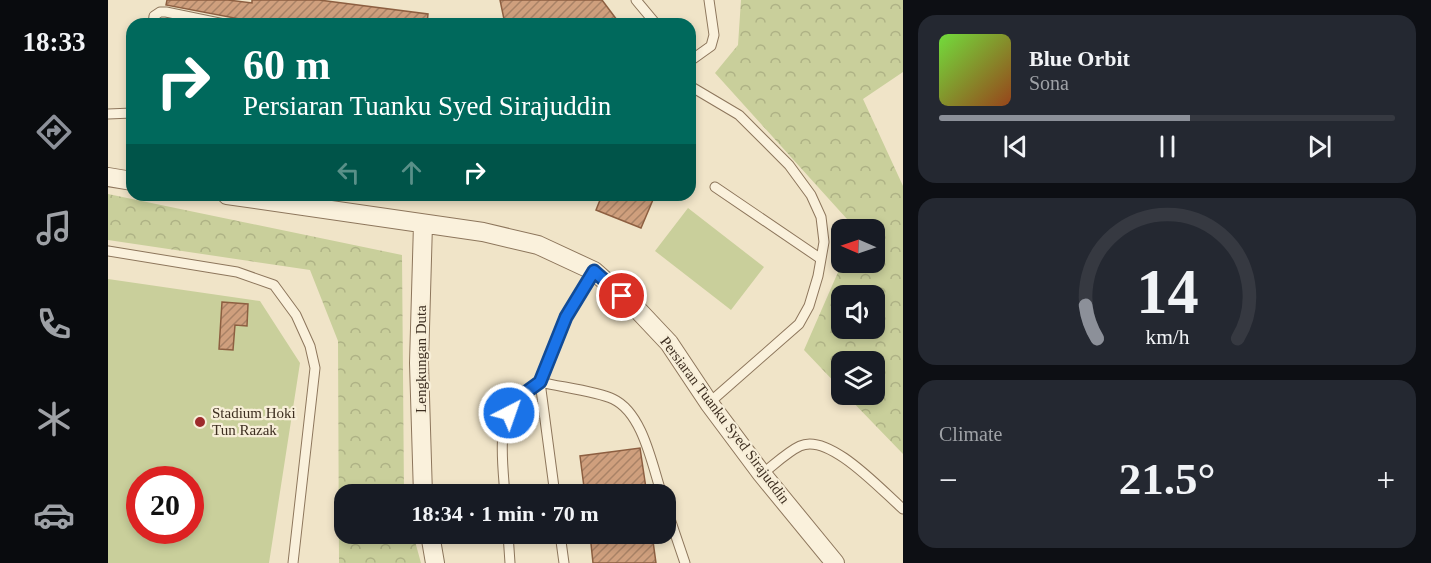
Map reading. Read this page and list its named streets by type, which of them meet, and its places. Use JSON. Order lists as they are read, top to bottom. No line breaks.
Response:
{"streets":{"street":["Lengkungan Duta","Persiaran Tuanku Syed Sirajuddin"]},"crossings":[["Lengkungan Duta","Persiaran Tuanku Syed Sirajuddin"]],"places":["Stadium Hoki Tun Razak"],"north":"left","page":{"tabs":"18:33","turn":["60 m","Persiaran Tuanku Syed Sirajuddin"],"song":["Blue Orbit","Sona"],"tile":"Climate","heat":["−","21.5°","+"],"limit":"20","trip":"18:34 · 1 min · 70 m","gauge":["14","km/h"]}}
